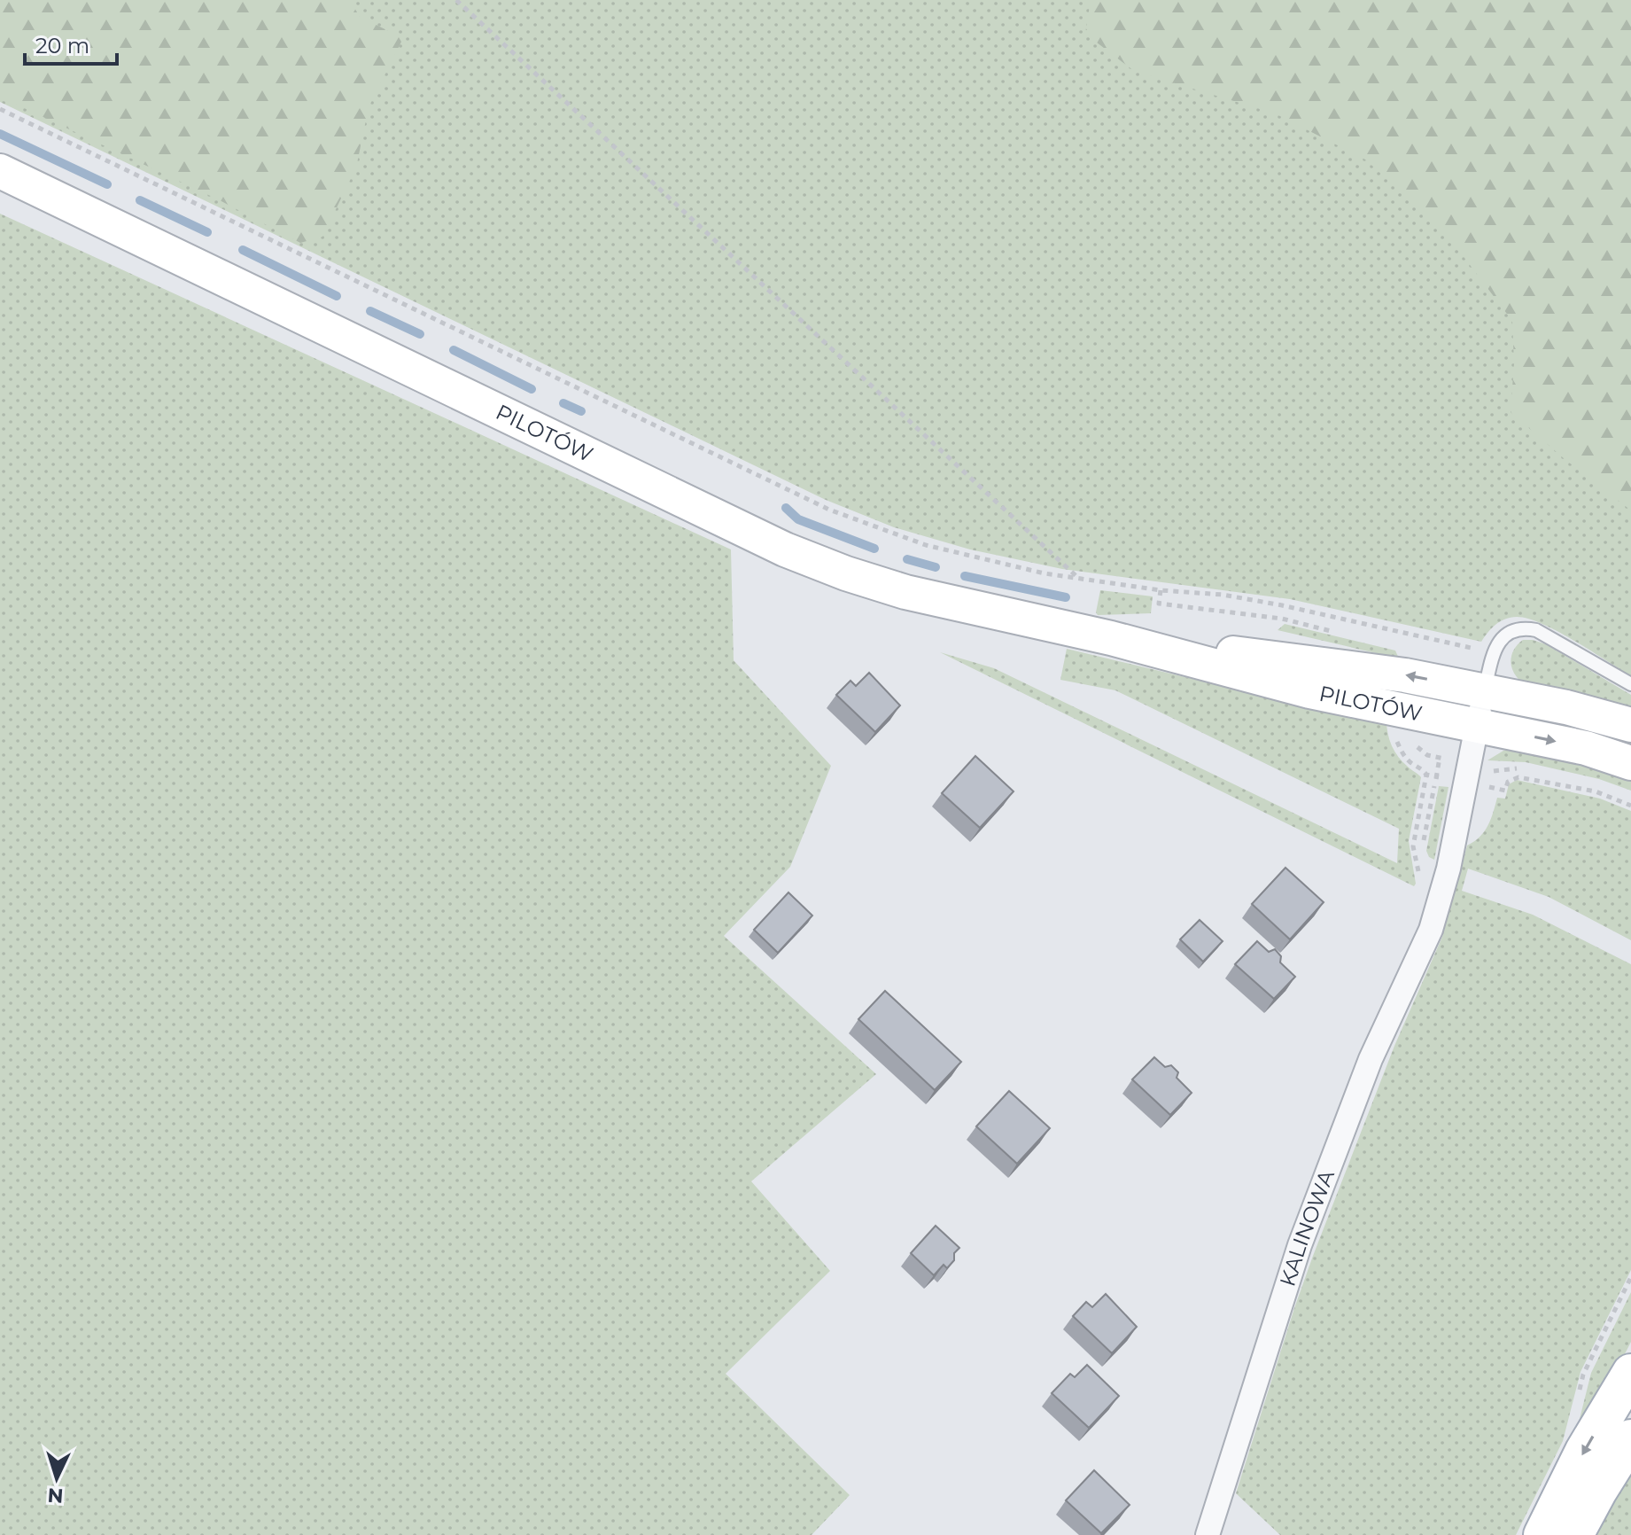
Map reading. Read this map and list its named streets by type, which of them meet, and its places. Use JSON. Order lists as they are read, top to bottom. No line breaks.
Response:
{"streets":{"main road":["PILOTÓW"],"street":["KALINOWA"]},"crossings":[["PILOTÓW","KALINOWA"]],"scale_bar":"20 m","north":"bottom"}
